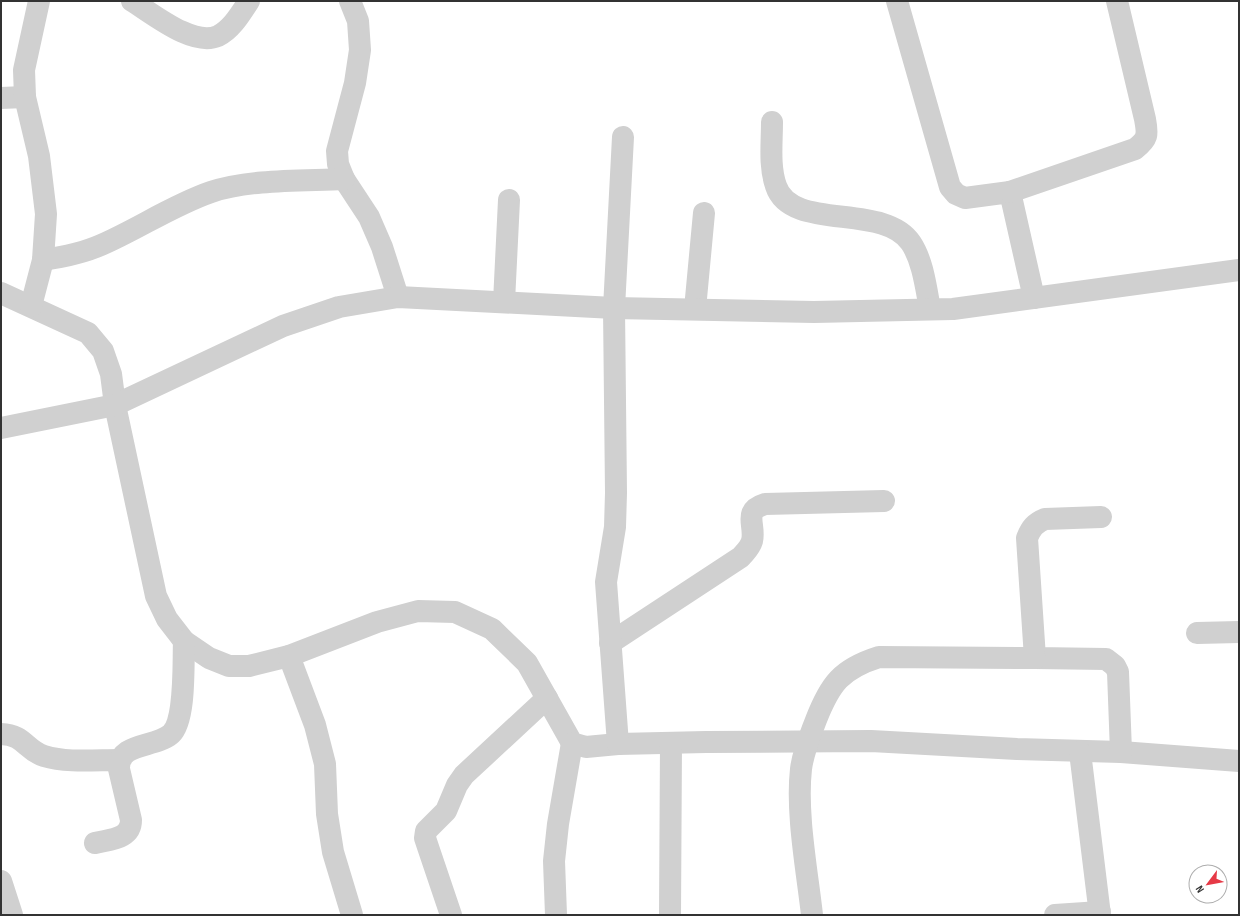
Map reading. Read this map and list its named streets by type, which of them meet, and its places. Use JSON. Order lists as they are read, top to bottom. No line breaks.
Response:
{"north":"bottom left"}
